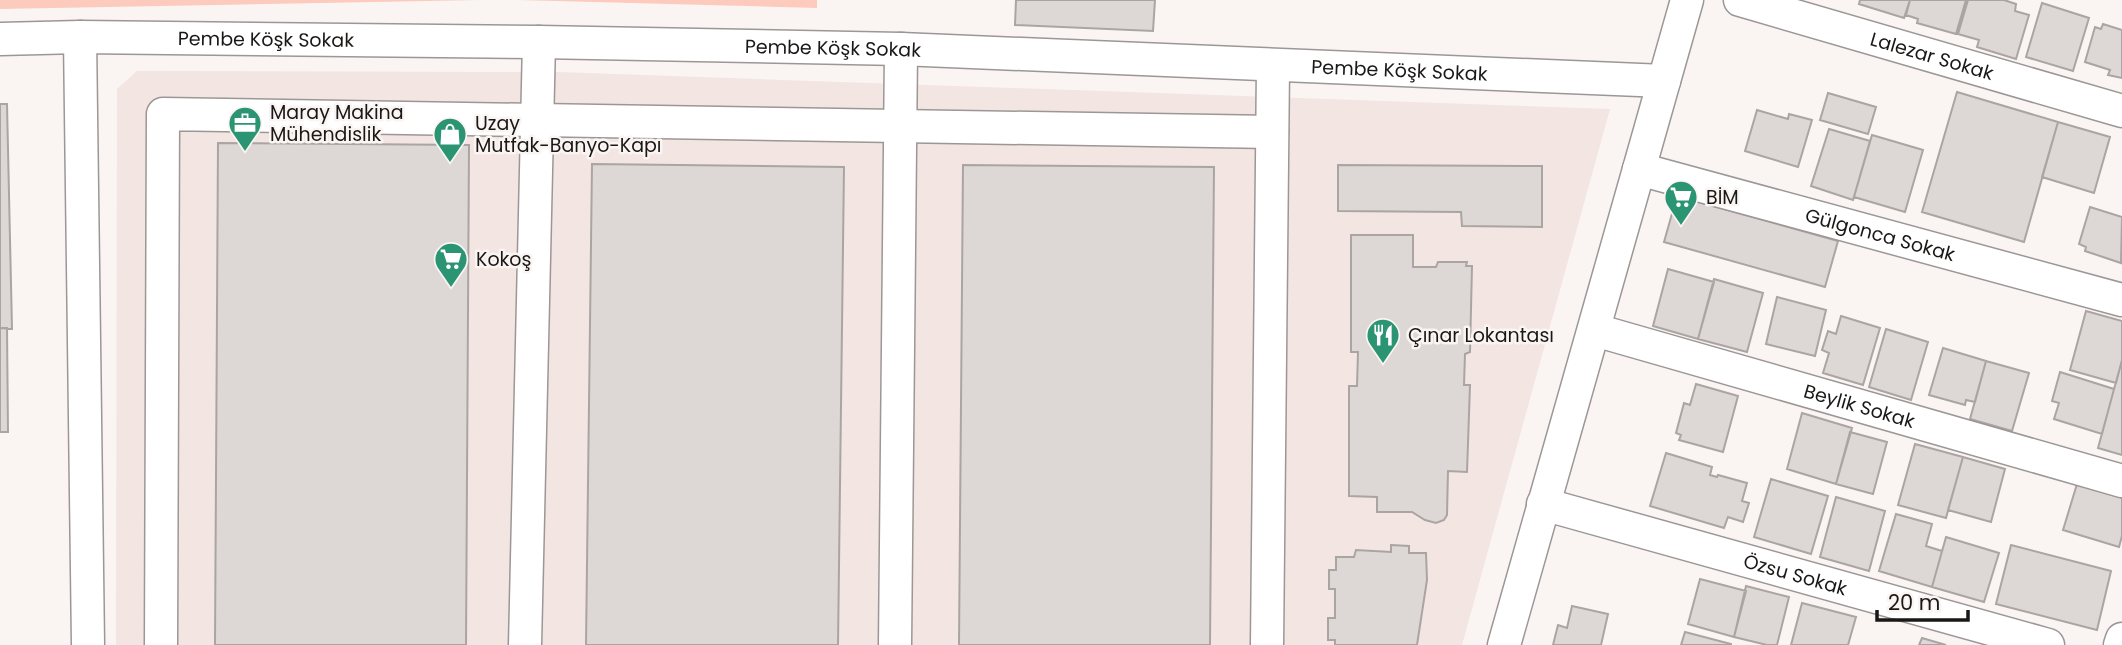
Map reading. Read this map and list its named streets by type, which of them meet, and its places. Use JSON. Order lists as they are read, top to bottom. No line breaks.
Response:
{"streets":{"street":["Pembe Köşk Sokak","Lalezar Sokak","Gülgonca Sokak","Beylik Sokak","Özsu Sokak"]},"places":{"office":["Maray Makina Mühendislik"],"shop":["Uzay Mutfak-Banyo-Kapı"],"supermarket":["BİM","Kokoş"],"restaurant":["Çınar Lokantası"]},"scale_bar":"20 m"}
